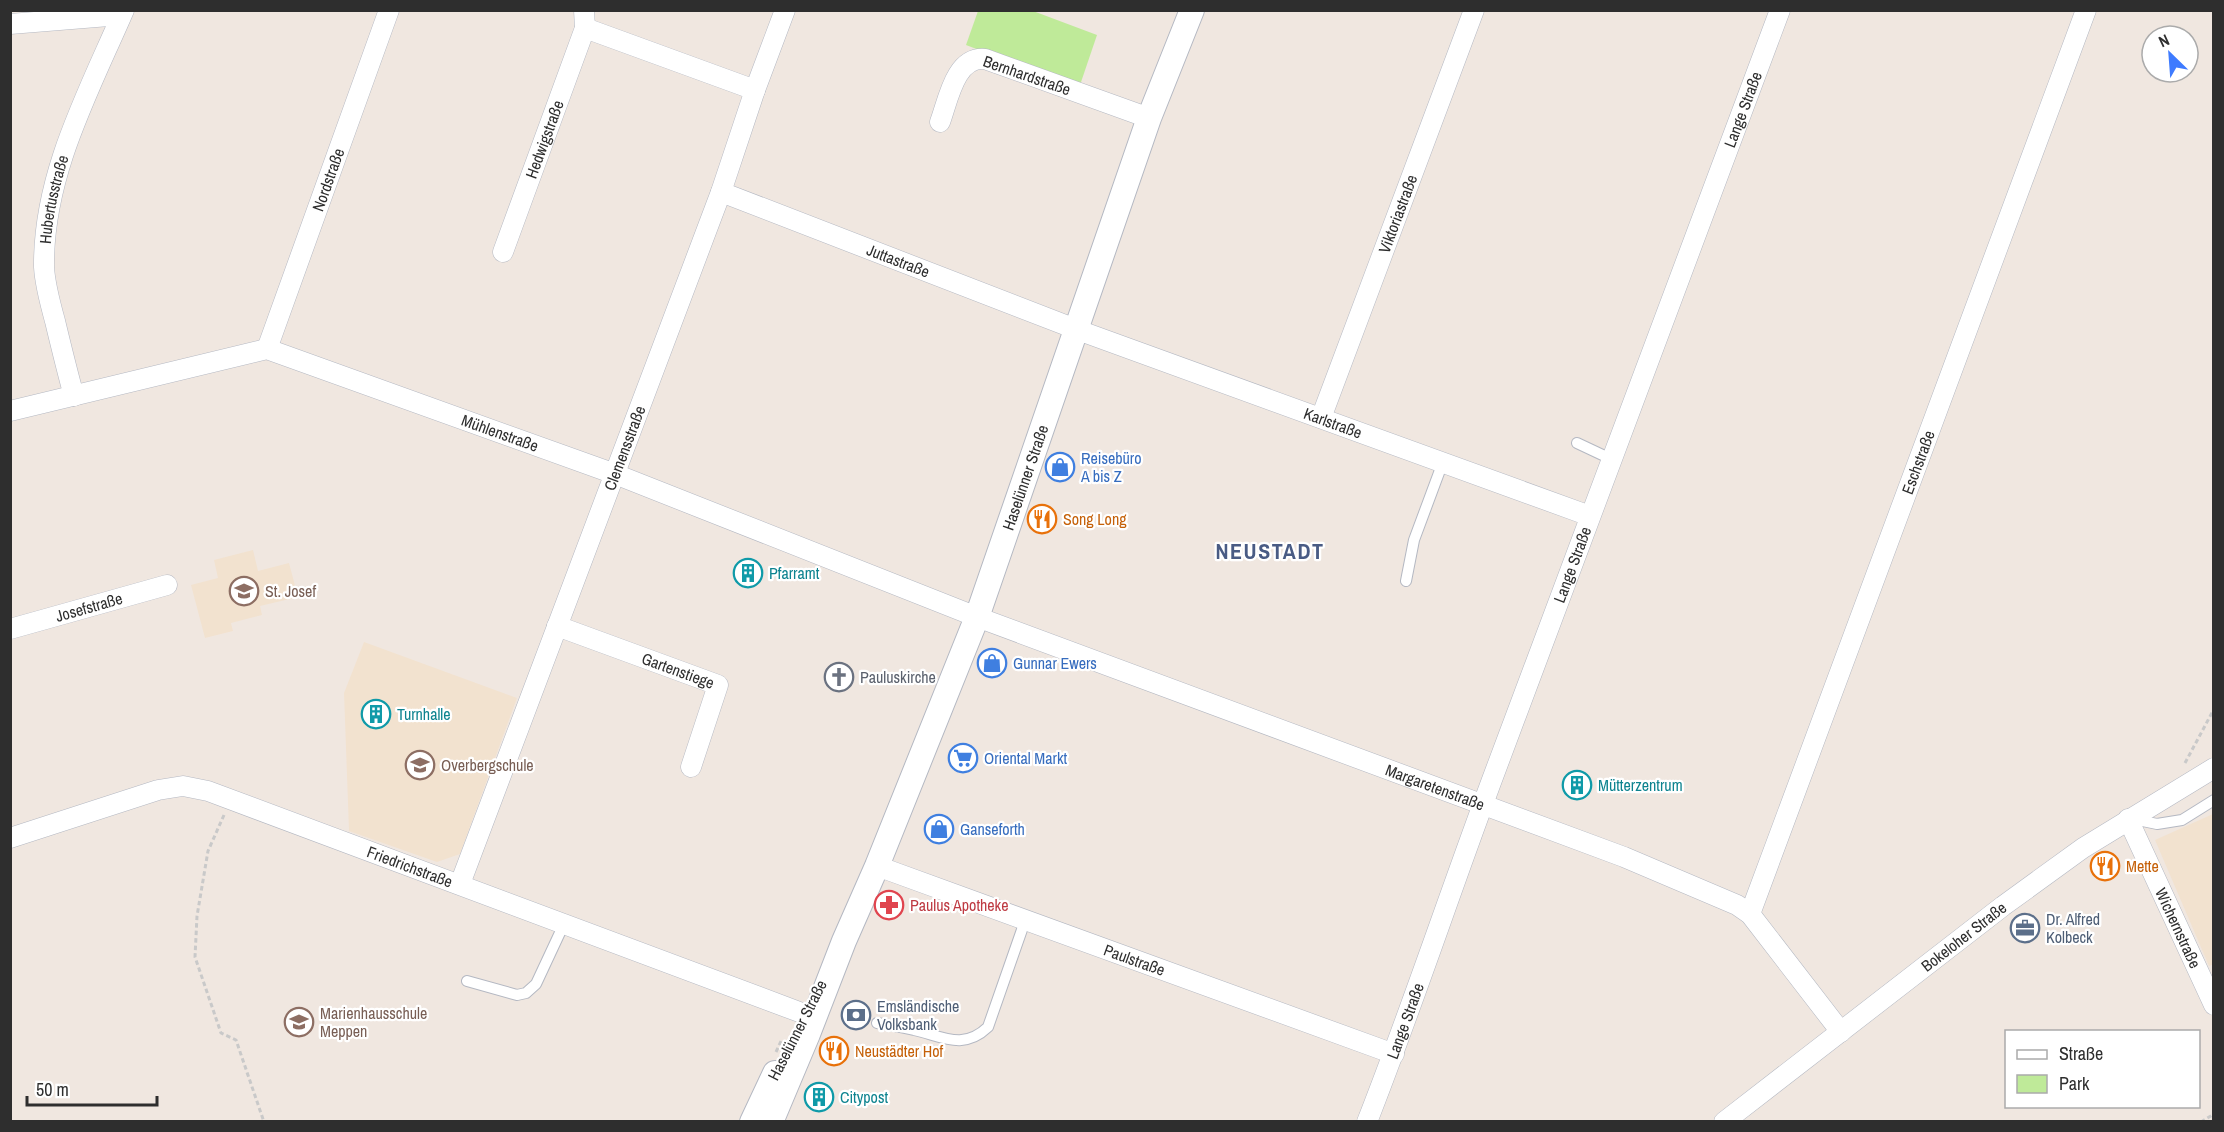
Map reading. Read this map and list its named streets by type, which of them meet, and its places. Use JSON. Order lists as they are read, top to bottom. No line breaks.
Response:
{"streets":{"street":["Bernhardstraße","Lange Straße","Hedwigstraße","Nordstraße","Hubertusstraße","Viktoriastraße","Juttastraße","Karlstraße","Mühlenstraße","Clemensstraße","Eschstraße","Haselünner Straße","Josefstraße","Gartenstiege","Margaretenstraße","Friedrichstraße","Wichernstraße","Bokeloher Straße","Paulstraße"]},"crossings":[["Bernhardstraße","Haselünner Straße"],["Lange Straße","Karlstraße"],["Lange Straße","Margaretenstraße"],["Lange Straße","Paulstraße"],["Hedwigstraße","Clemensstraße"],["Nordstraße","Mühlenstraße"],["Viktoriastraße","Karlstraße"],["Juttastraße","Karlstraße"],["Juttastraße","Clemensstraße"],["Juttastraße","Haselünner Straße"],["Karlstraße","Haselünner Straße"],["Mühlenstraße","Clemensstraße"],["Mühlenstraße","Haselünner Straße"],["Mühlenstraße","Margaretenstraße"],["Clemensstraße","Gartenstiege"],["Clemensstraße","Friedrichstraße"],["Eschstraße","Margaretenstraße"],["Haselünner Straße","Margaretenstraße"],["Haselünner Straße","Friedrichstraße"],["Haselünner Straße","Paulstraße"],["Margaretenstraße","Bokeloher Straße"],["Wichernstraße","Bokeloher Straße"]],"districts":["NEUSTADT"],"places":{"shop":["Reisebüro A bis Z","Gunnar Ewers","Ganseforth"],"restaurant":["Song Long","Mette","Neustädter Hof"],"building":["Pfarramt","Turnhalle","Mütterzentrum","Citypost"],"school or university":["St. Josef","Overbergschule","Marienhausschule Meppen"],"church":["Pauluskirche"],"supermarket":["Oriental Markt"],"pharmacy":["Paulus Apotheke"],"office":["Dr. Alfred Kolbeck"],"bank":["Emsländische Volksbank"]},"legend":["Straße","Park"],"scale_bar":"50 m","north":"top left"}
